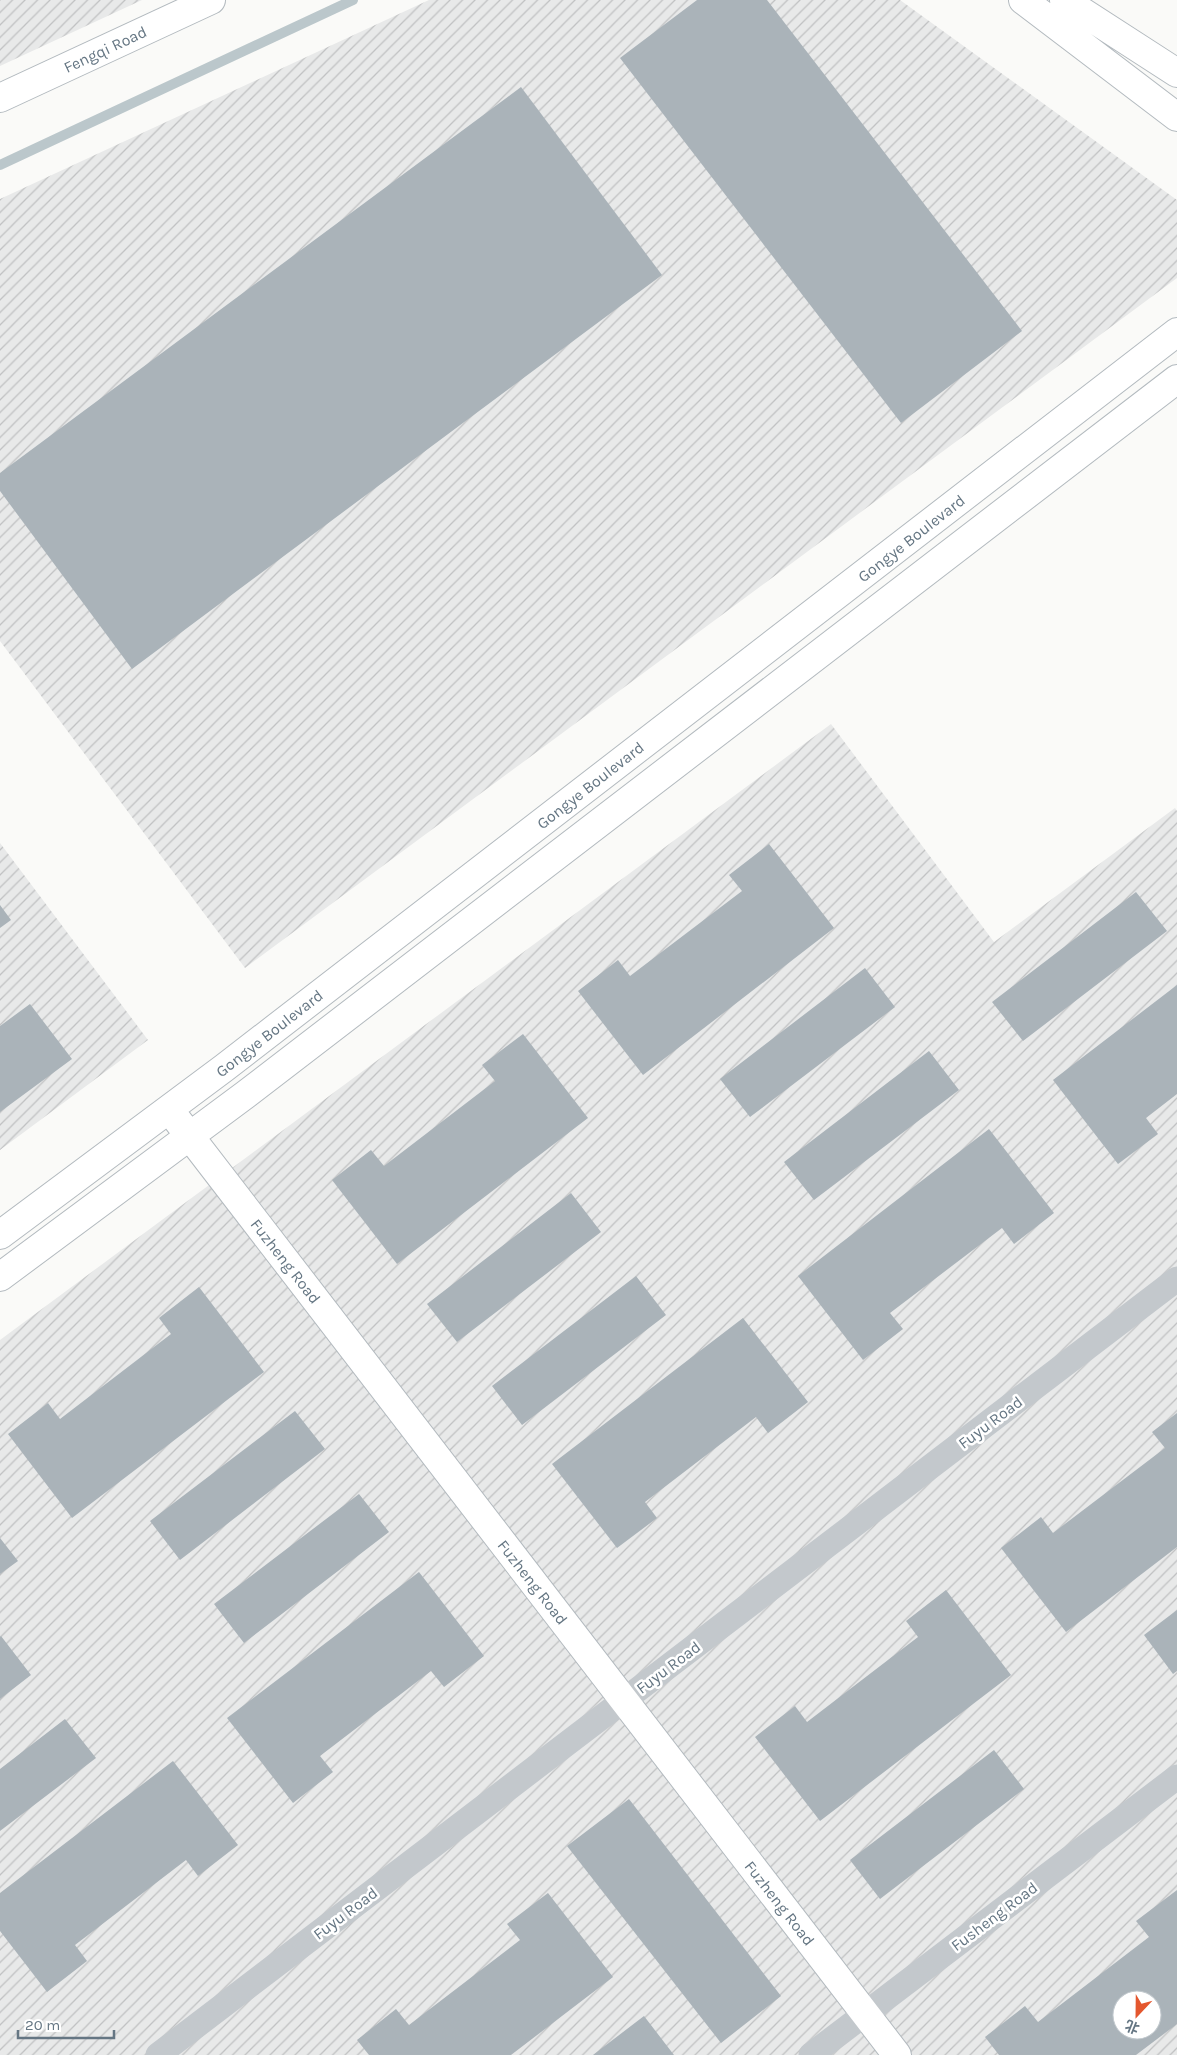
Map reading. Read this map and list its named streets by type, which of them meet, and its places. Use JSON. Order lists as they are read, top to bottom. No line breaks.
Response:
{"streets":{"street":["Fengqi Road","Gongye Boulevard","Fuzheng Road","Fuyu Road","Fusheng Road"]},"crossings":[["Gongye Boulevard","Fuzheng Road"],["Fuzheng Road","Fuyu Road"],["Fuzheng Road","Fusheng Road"]],"scale_bar":"20 m","north":"bottom"}
